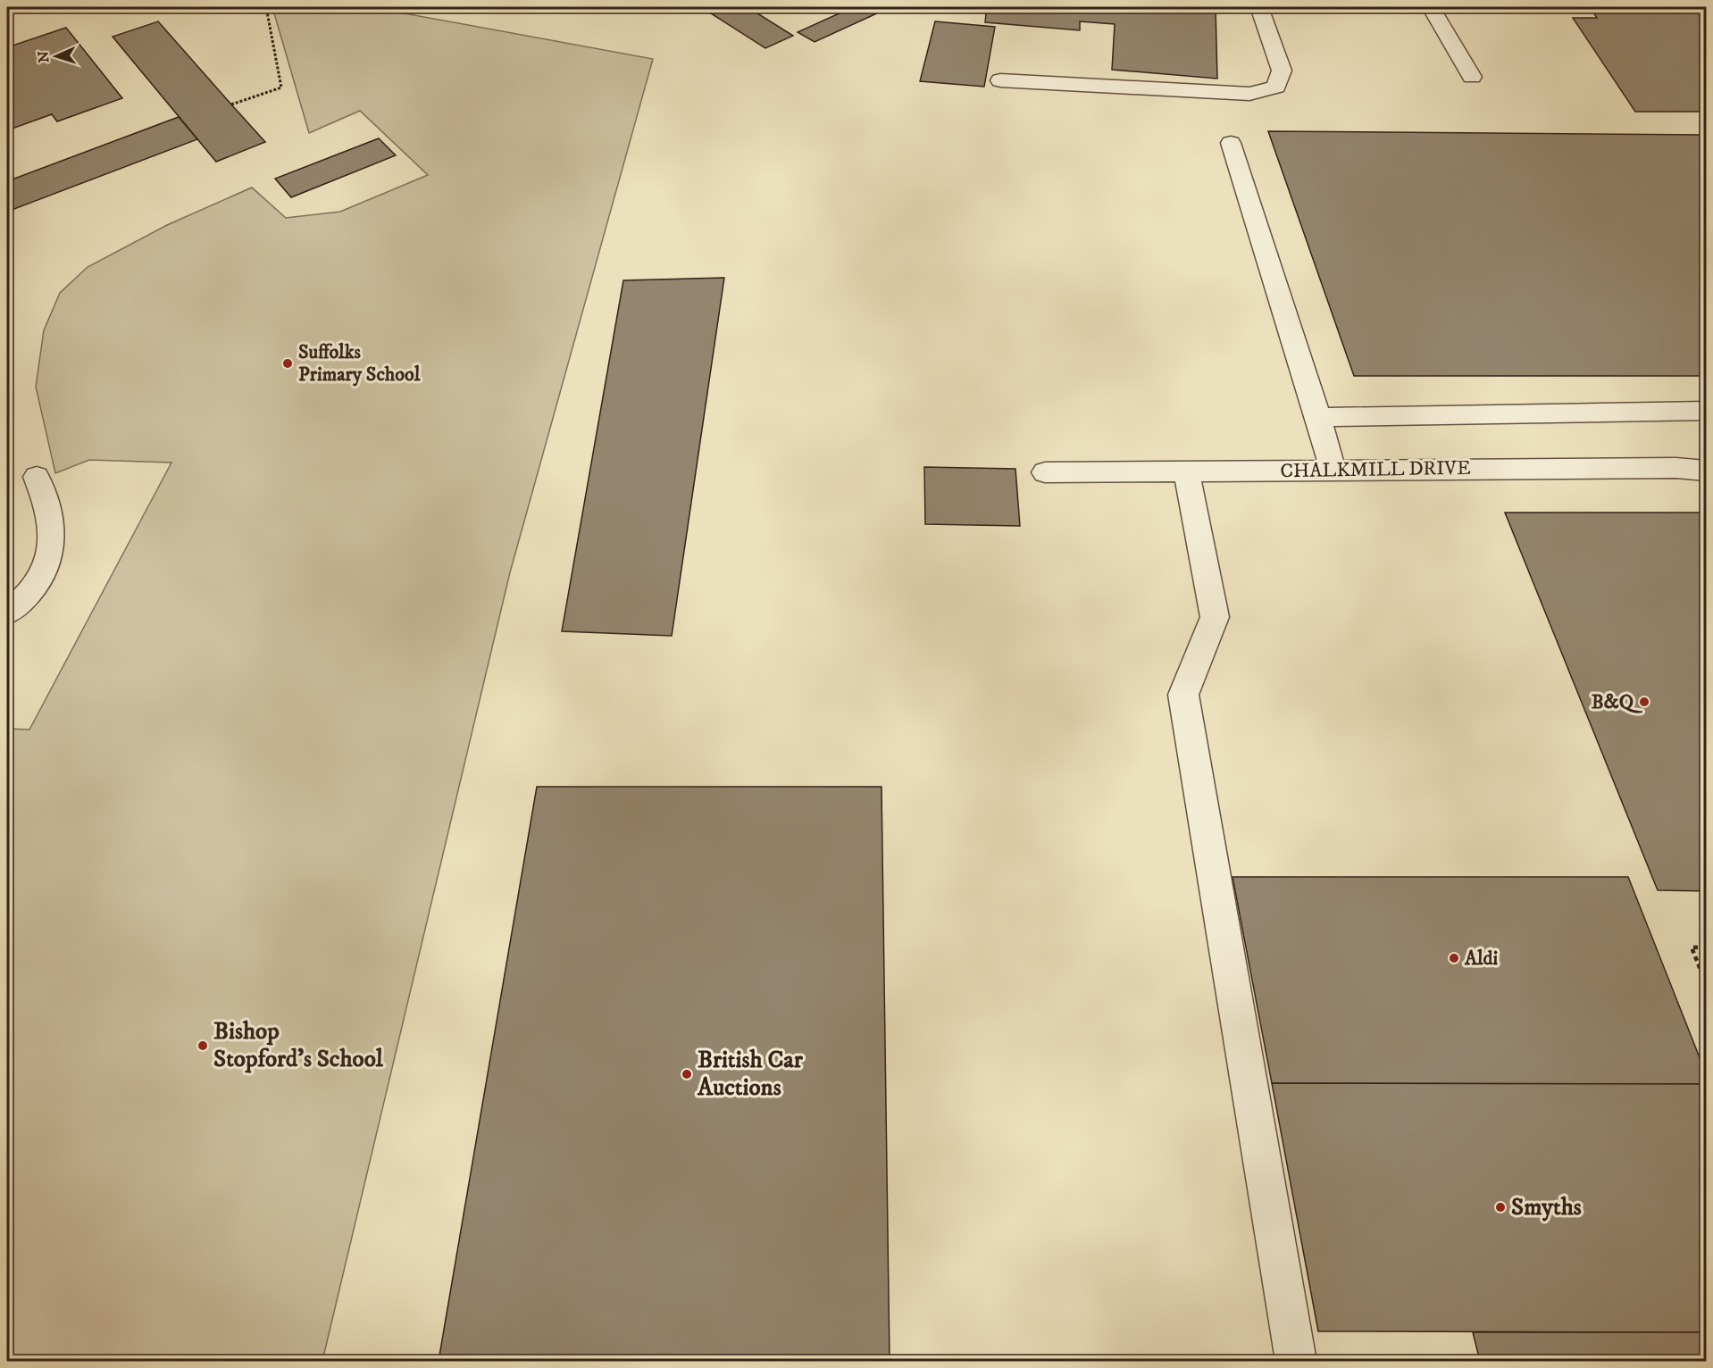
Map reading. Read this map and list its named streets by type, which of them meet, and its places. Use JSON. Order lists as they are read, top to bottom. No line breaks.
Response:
{"streets":{"lane":["CHALKMILL DRIVE"]},"places":["Suffolks Primary School","B&Q","Aldi","Bishop Stopford's School","British Car Auctions","Smyths"],"north":"left"}
